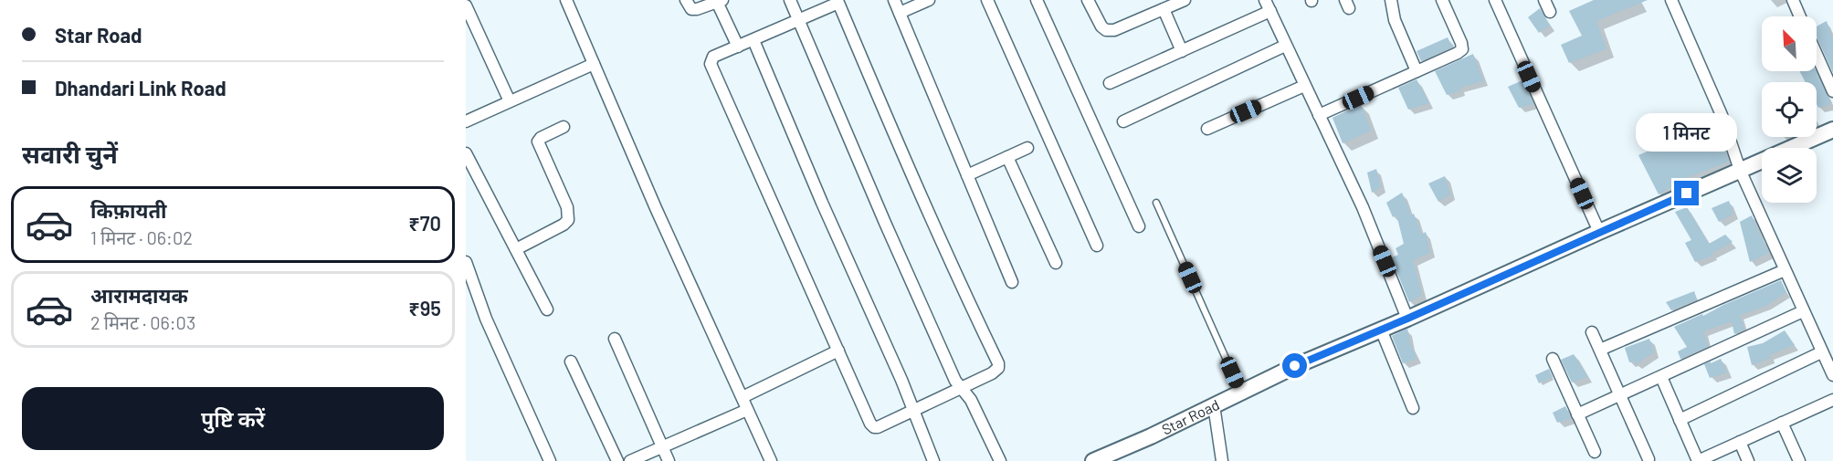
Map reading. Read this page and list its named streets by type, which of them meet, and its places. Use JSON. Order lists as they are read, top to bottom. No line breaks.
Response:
{"streets":{"street":["Star Road"]},"north":"top left","page":{"banner":["Star Road","Dhandari Link Road"],"bubble":"1 मिनट","heading":"सवारी चुनें","list":[{"name":"किफ़ायती","note":"1 मिनट · 06:02","value":"₹70"},{"name":"आरामदायक","note":"2 मिनट · 06:03","value":"₹95"}],"buttons":"पुष्टि करें"}}
